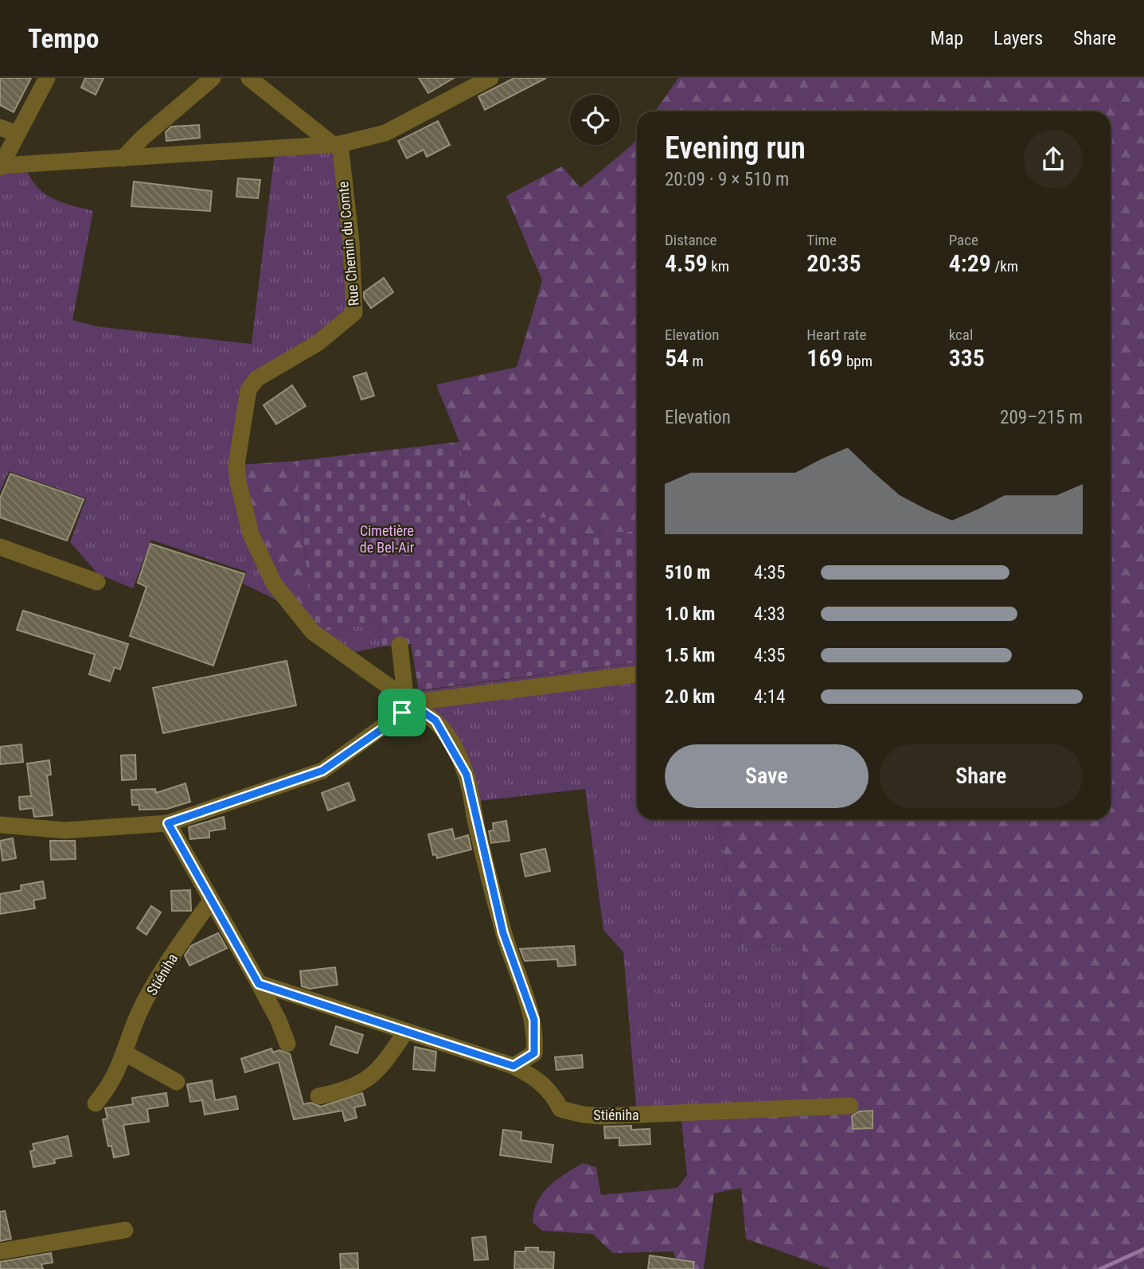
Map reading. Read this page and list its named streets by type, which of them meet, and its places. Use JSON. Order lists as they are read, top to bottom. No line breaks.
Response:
{"streets":{"street":["Rue Chemin du Comte","Stiéniha"]},"parks":["Cimetière de Bel-Air"],"page":{"header":"Tempo","nav":["Map","Layers","Share"],"heading":["Evening run","20:09 · 9 × 510 m"],"stats":[["Distance","4.59 km"],["Time","20:35"],["Pace","4:29 /km"],["Elevation","54 m"],["Heart rate","169 bpm"],["kcal","335"]],"chart":["Elevation","209–215 m"],"list":[{"name":"510 m","note":"4:35"},{"name":"1.0 km","note":"4:33"},{"name":"1.5 km","note":"4:35"},{"name":"2.0 km","note":"4:14"}],"buttons":["Save","Share"]}}
